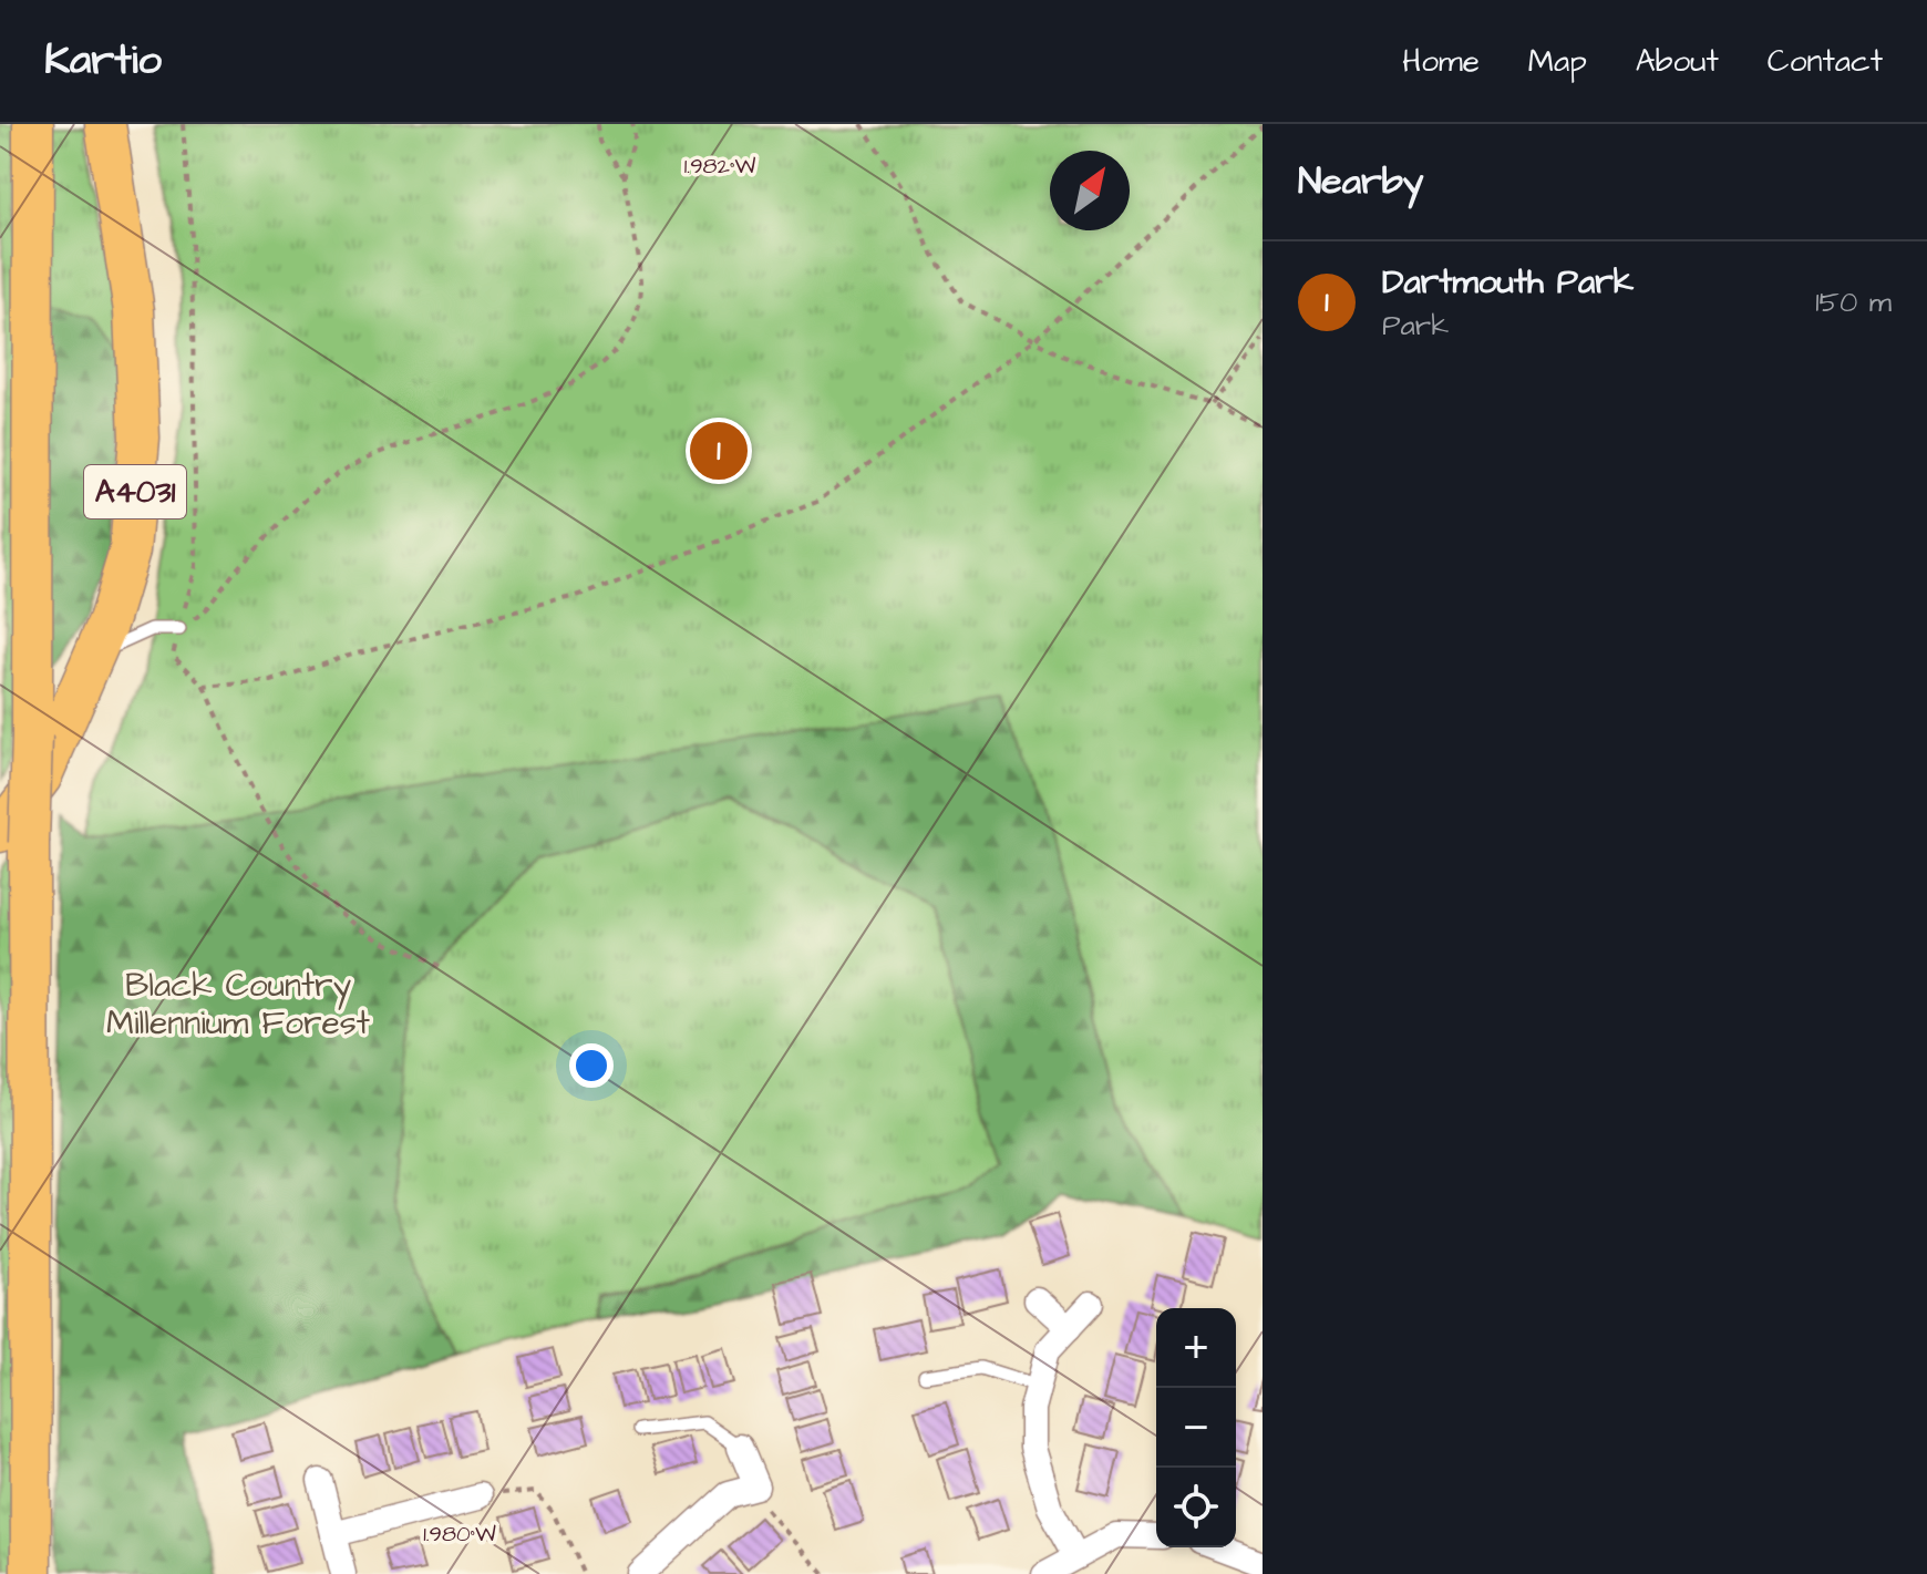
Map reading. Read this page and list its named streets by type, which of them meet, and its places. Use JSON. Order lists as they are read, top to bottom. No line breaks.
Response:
{"streets":{"highway":["A4031"]},"parks":["Black Country Millennium Forest"],"north":"top right","page":{"header":"Kartio","nav":["Home","Map","About","Contact"],"heading":"Nearby","list":[{"mark":"1","name":"Dartmouth Park","note":"Park","value":"150 m"}],"pins":"1","map_buttons":["+","−"]},"coordinates":["1.982°W","1.980°W"]}
